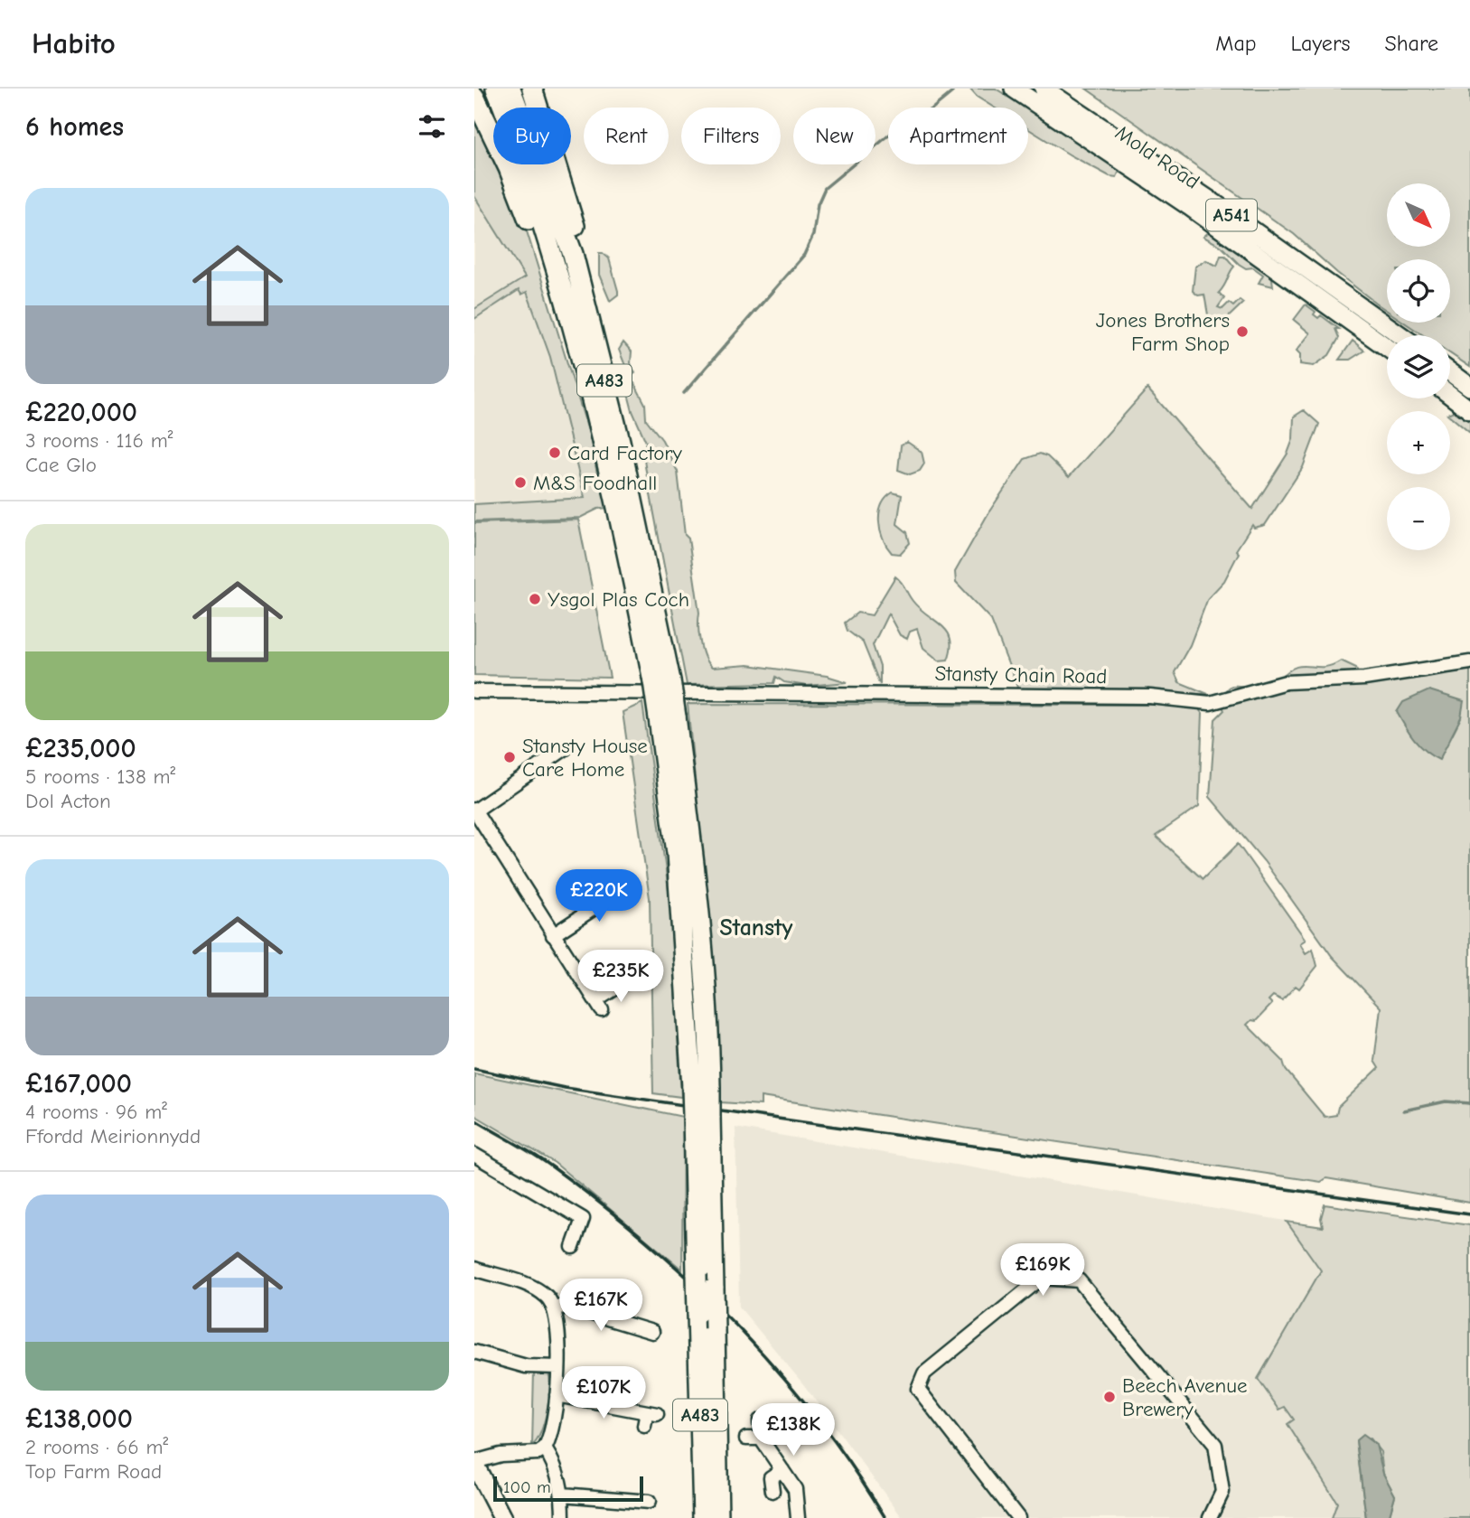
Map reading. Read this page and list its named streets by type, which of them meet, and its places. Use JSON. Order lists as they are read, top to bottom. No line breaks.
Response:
{"streets":{"highway":["A483"],"main road":["Mold Road","A541"],"street":["Stansty Chain Road"]},"districts":["Stansty"],"places":["Jones Brothers Farm Shop","Card Factory","M&S Foodhall","Ysgol Plas Coch","Stansty House Care Home","Beech Avenue Brewery"],"scale_bar":"100 m","north":"bottom right","page":{"header":"Habito","nav":["Map","Layers","Share"],"heading":"6 homes","chip":["Buy","Rent","Filters","New","Apartment"],"list":[{"name":"£220,000","note":"3 rooms · 116 m² · Cae Glo"},{"name":"£235,000","note":"5 rooms · 138 m² · Dol Acton"},{"name":"£167,000","note":"4 rooms · 96 m² · Ffordd Meirionnydd"},{"name":"£138,000","note":"2 rooms · 66 m² · Top Farm Road"}],"map_buttons":["+","−"],"price":["£220K","£235K","£169K","£167K","£107K","£138K"],"scale":"100 m"}}
